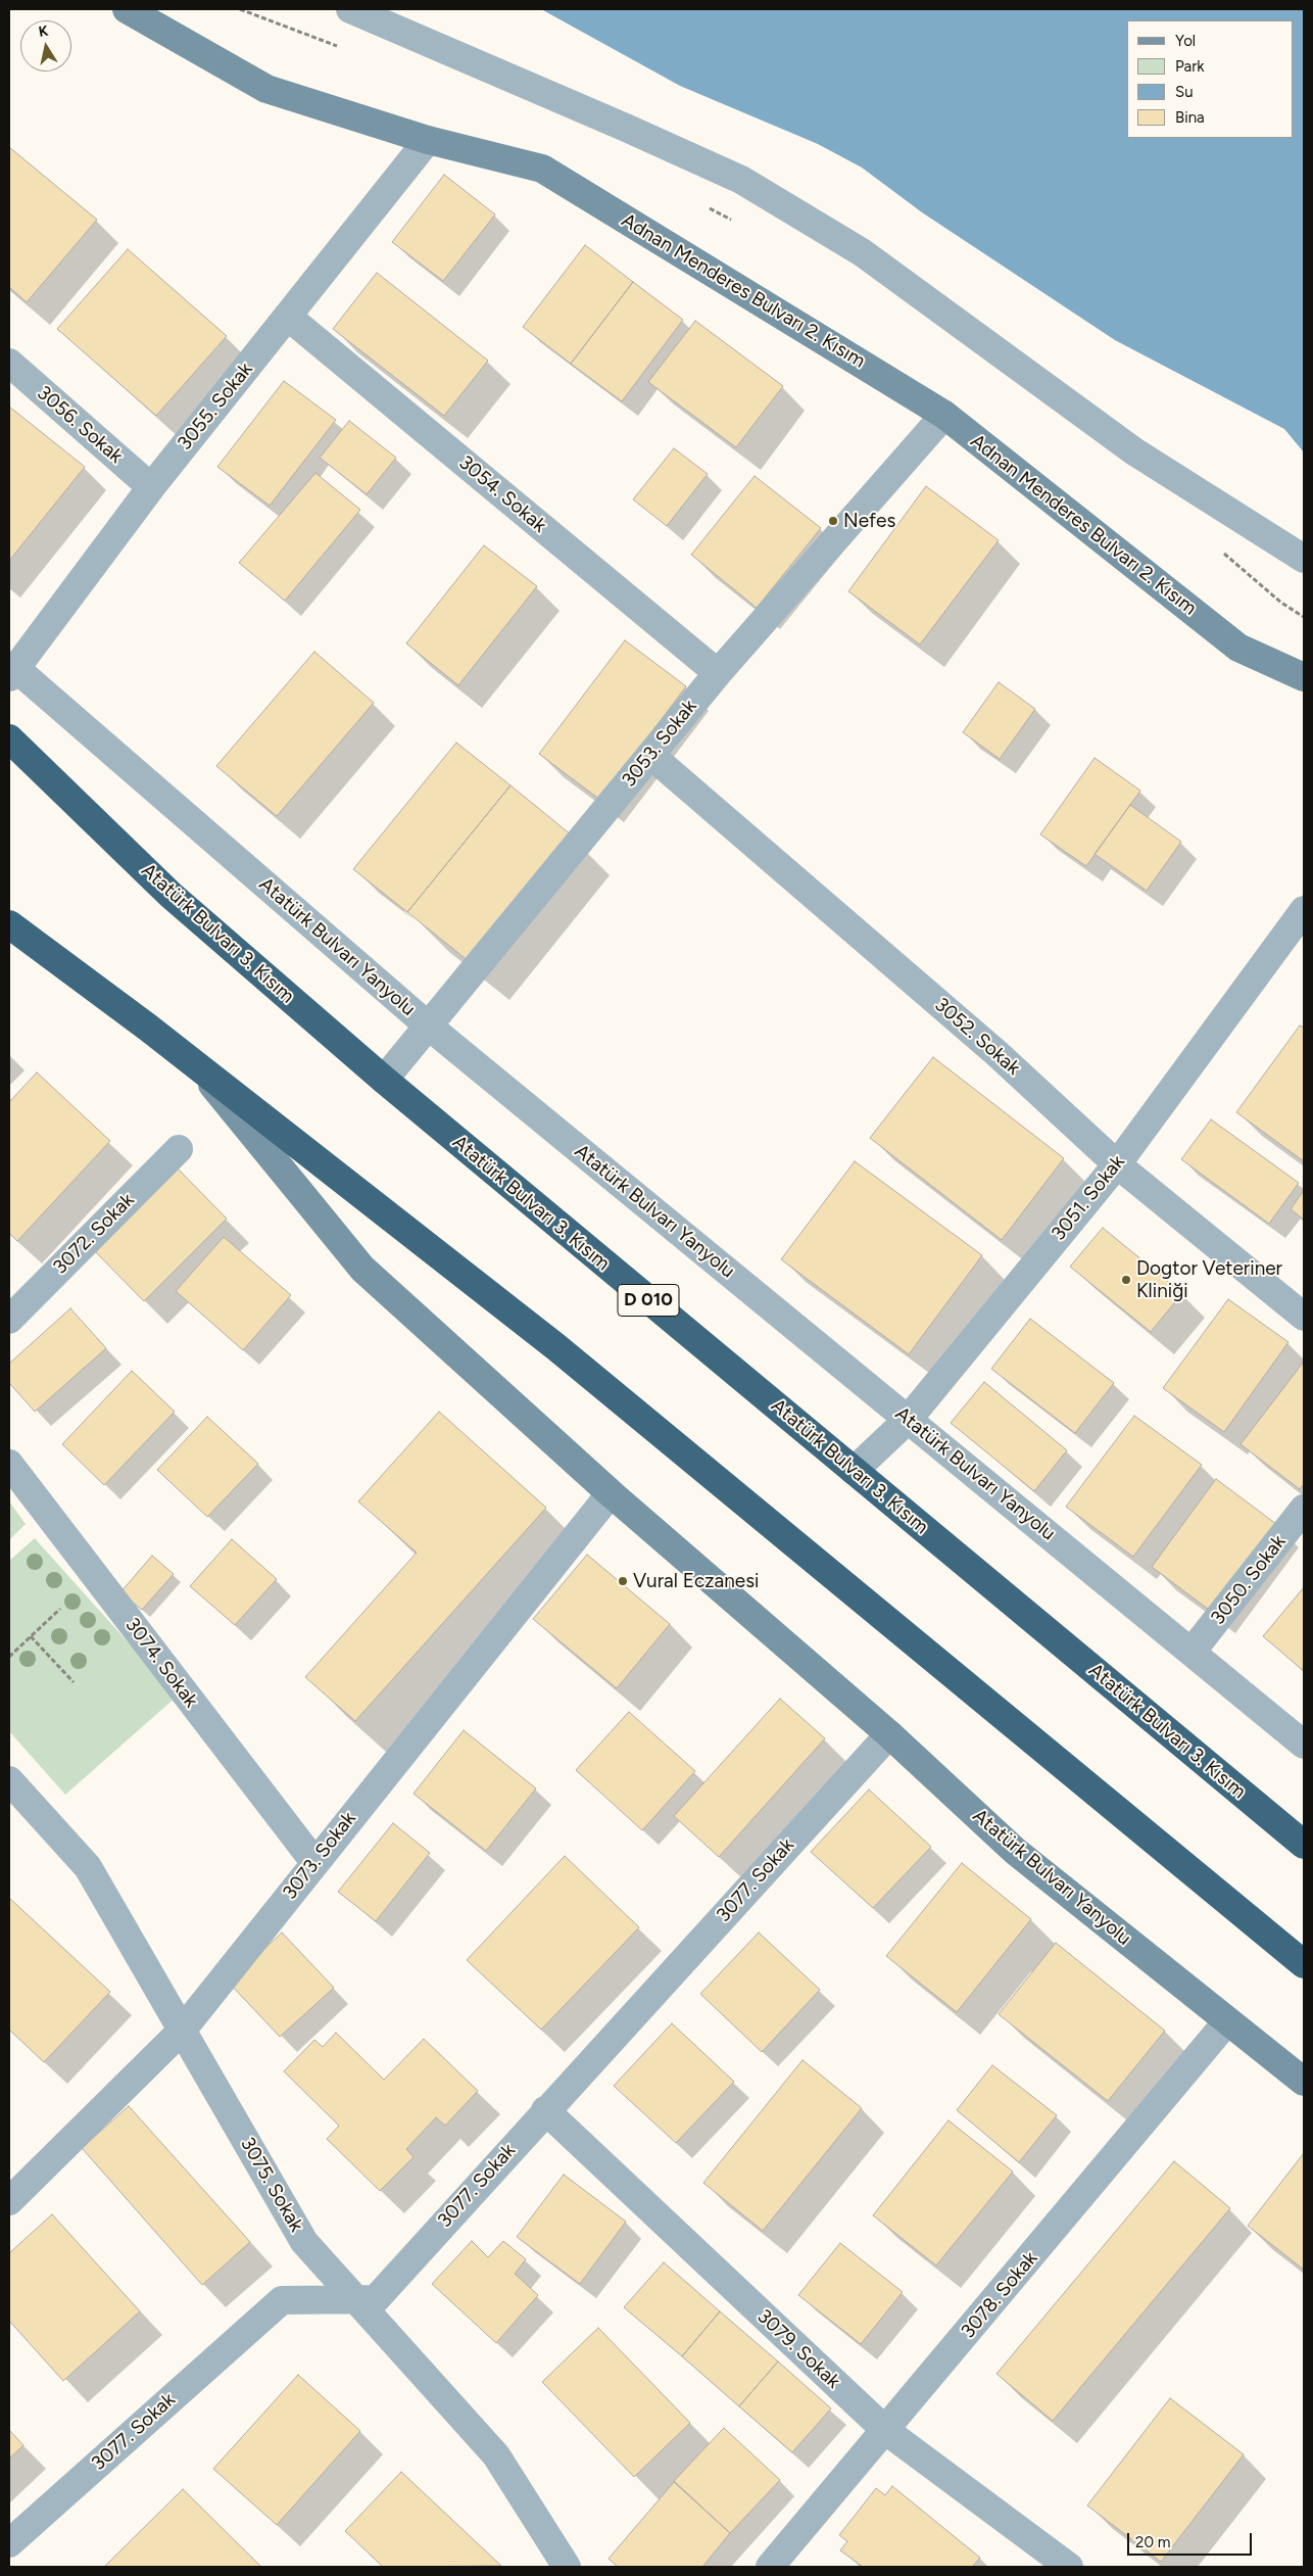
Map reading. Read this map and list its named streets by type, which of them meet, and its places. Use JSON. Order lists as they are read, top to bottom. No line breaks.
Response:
{"streets":{"highway":["Atatürk Bulvarı 3. Kısım","D 010"],"main road":["Adnan Menderes Bulvarı 2. Kısım","Atatürk Bulvarı Yanyolu"],"street":["3055. Sokak","3056. Sokak","3054. Sokak","3053. Sokak","3052. Sokak","3051. Sokak","3072. Sokak","3050. Sokak","3074. Sokak","3073. Sokak","3077. Sokak","3075. Sokak","3078. Sokak","3079. Sokak"]},"crossings":[["Adnan Menderes Bulvarı 2. Kısım","3055. Sokak"],["Adnan Menderes Bulvarı 2. Kısım","3053. Sokak"],["3055. Sokak","3056. Sokak"],["3055. Sokak","3054. Sokak"],["3055. Sokak","Atatürk Bulvarı Yanyolu"],["3054. Sokak","3053. Sokak"],["3053. Sokak","Atatürk Bulvarı 3. Kısım"],["3053. Sokak","Atatürk Bulvarı Yanyolu"],["3053. Sokak","3052. Sokak"],["Atatürk Bulvarı 3. Kısım","3051. Sokak"],["Atatürk Bulvarı Yanyolu","3051. Sokak"],["Atatürk Bulvarı Yanyolu","3050. Sokak"],["Atatürk Bulvarı Yanyolu","3073. Sokak"],["Atatürk Bulvarı Yanyolu","3077. Sokak"],["Atatürk Bulvarı Yanyolu","3078. Sokak"],["3052. Sokak","3051. Sokak"],["3074. Sokak","3073. Sokak"],["3073. Sokak","3075. Sokak"],["3077. Sokak","3075. Sokak"],["3077. Sokak","3079. Sokak"],["3078. Sokak","3079. Sokak"]],"places":["Nefes","Dogtor Veteriner Kliniği","Vural Eczanesi"],"legend":["Yol","Park","Su","Bina"],"scale_bar":"20 m","north":"top"}
